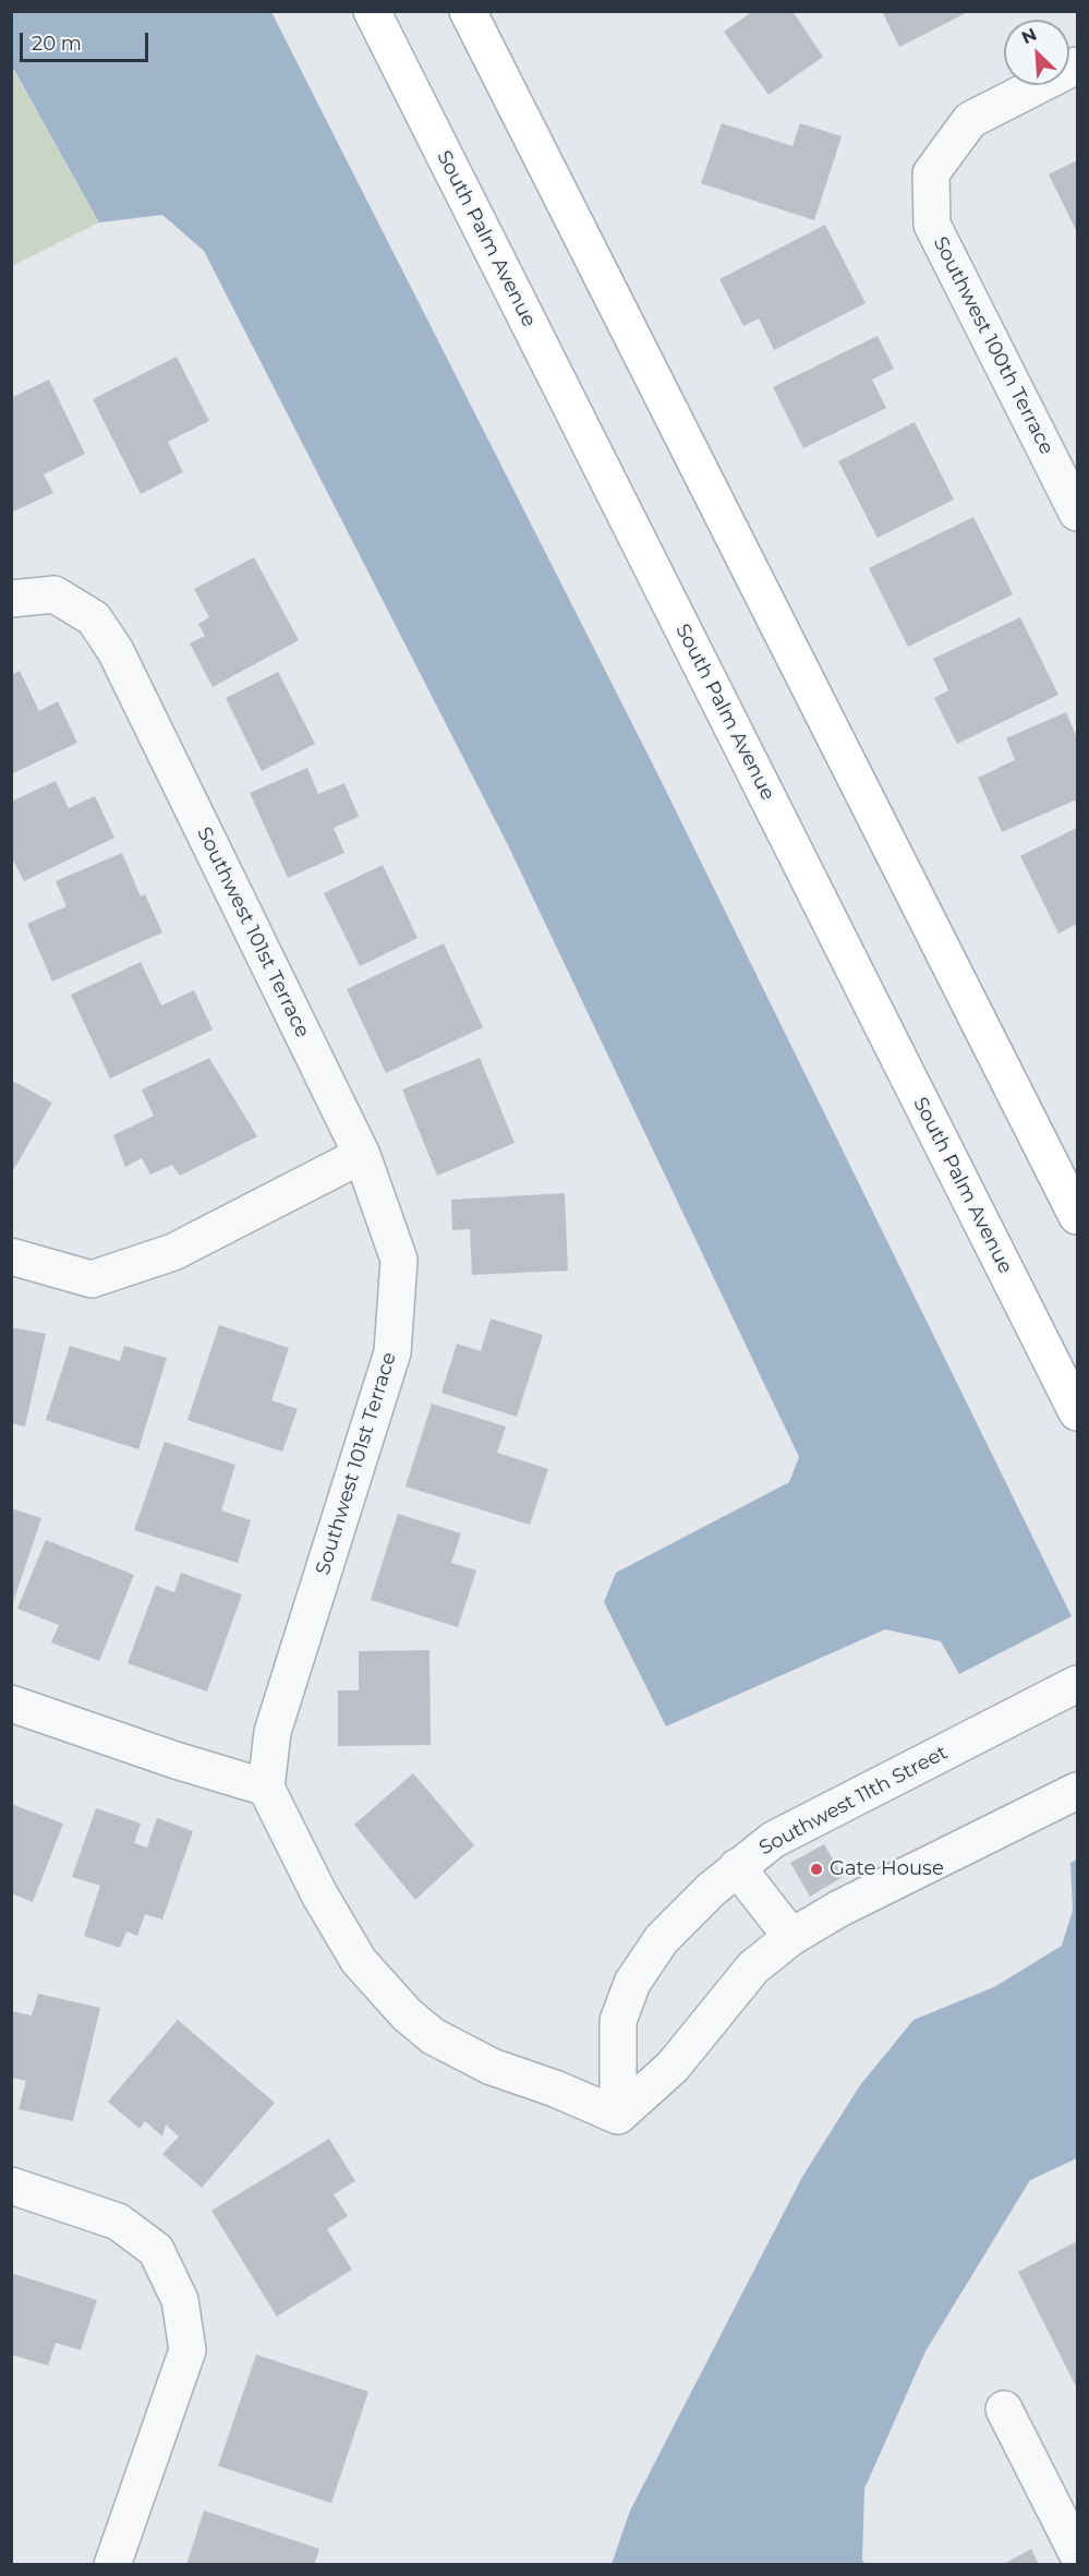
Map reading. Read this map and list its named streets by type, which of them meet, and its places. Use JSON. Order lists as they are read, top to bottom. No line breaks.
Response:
{"streets":{"main road":["South Palm Avenue"],"street":["Southwest 100th Terrace","Southwest 101st Terrace","Southwest 11th Street"]},"places":["Gate House"],"scale_bar":"20 m","north":"top left"}
